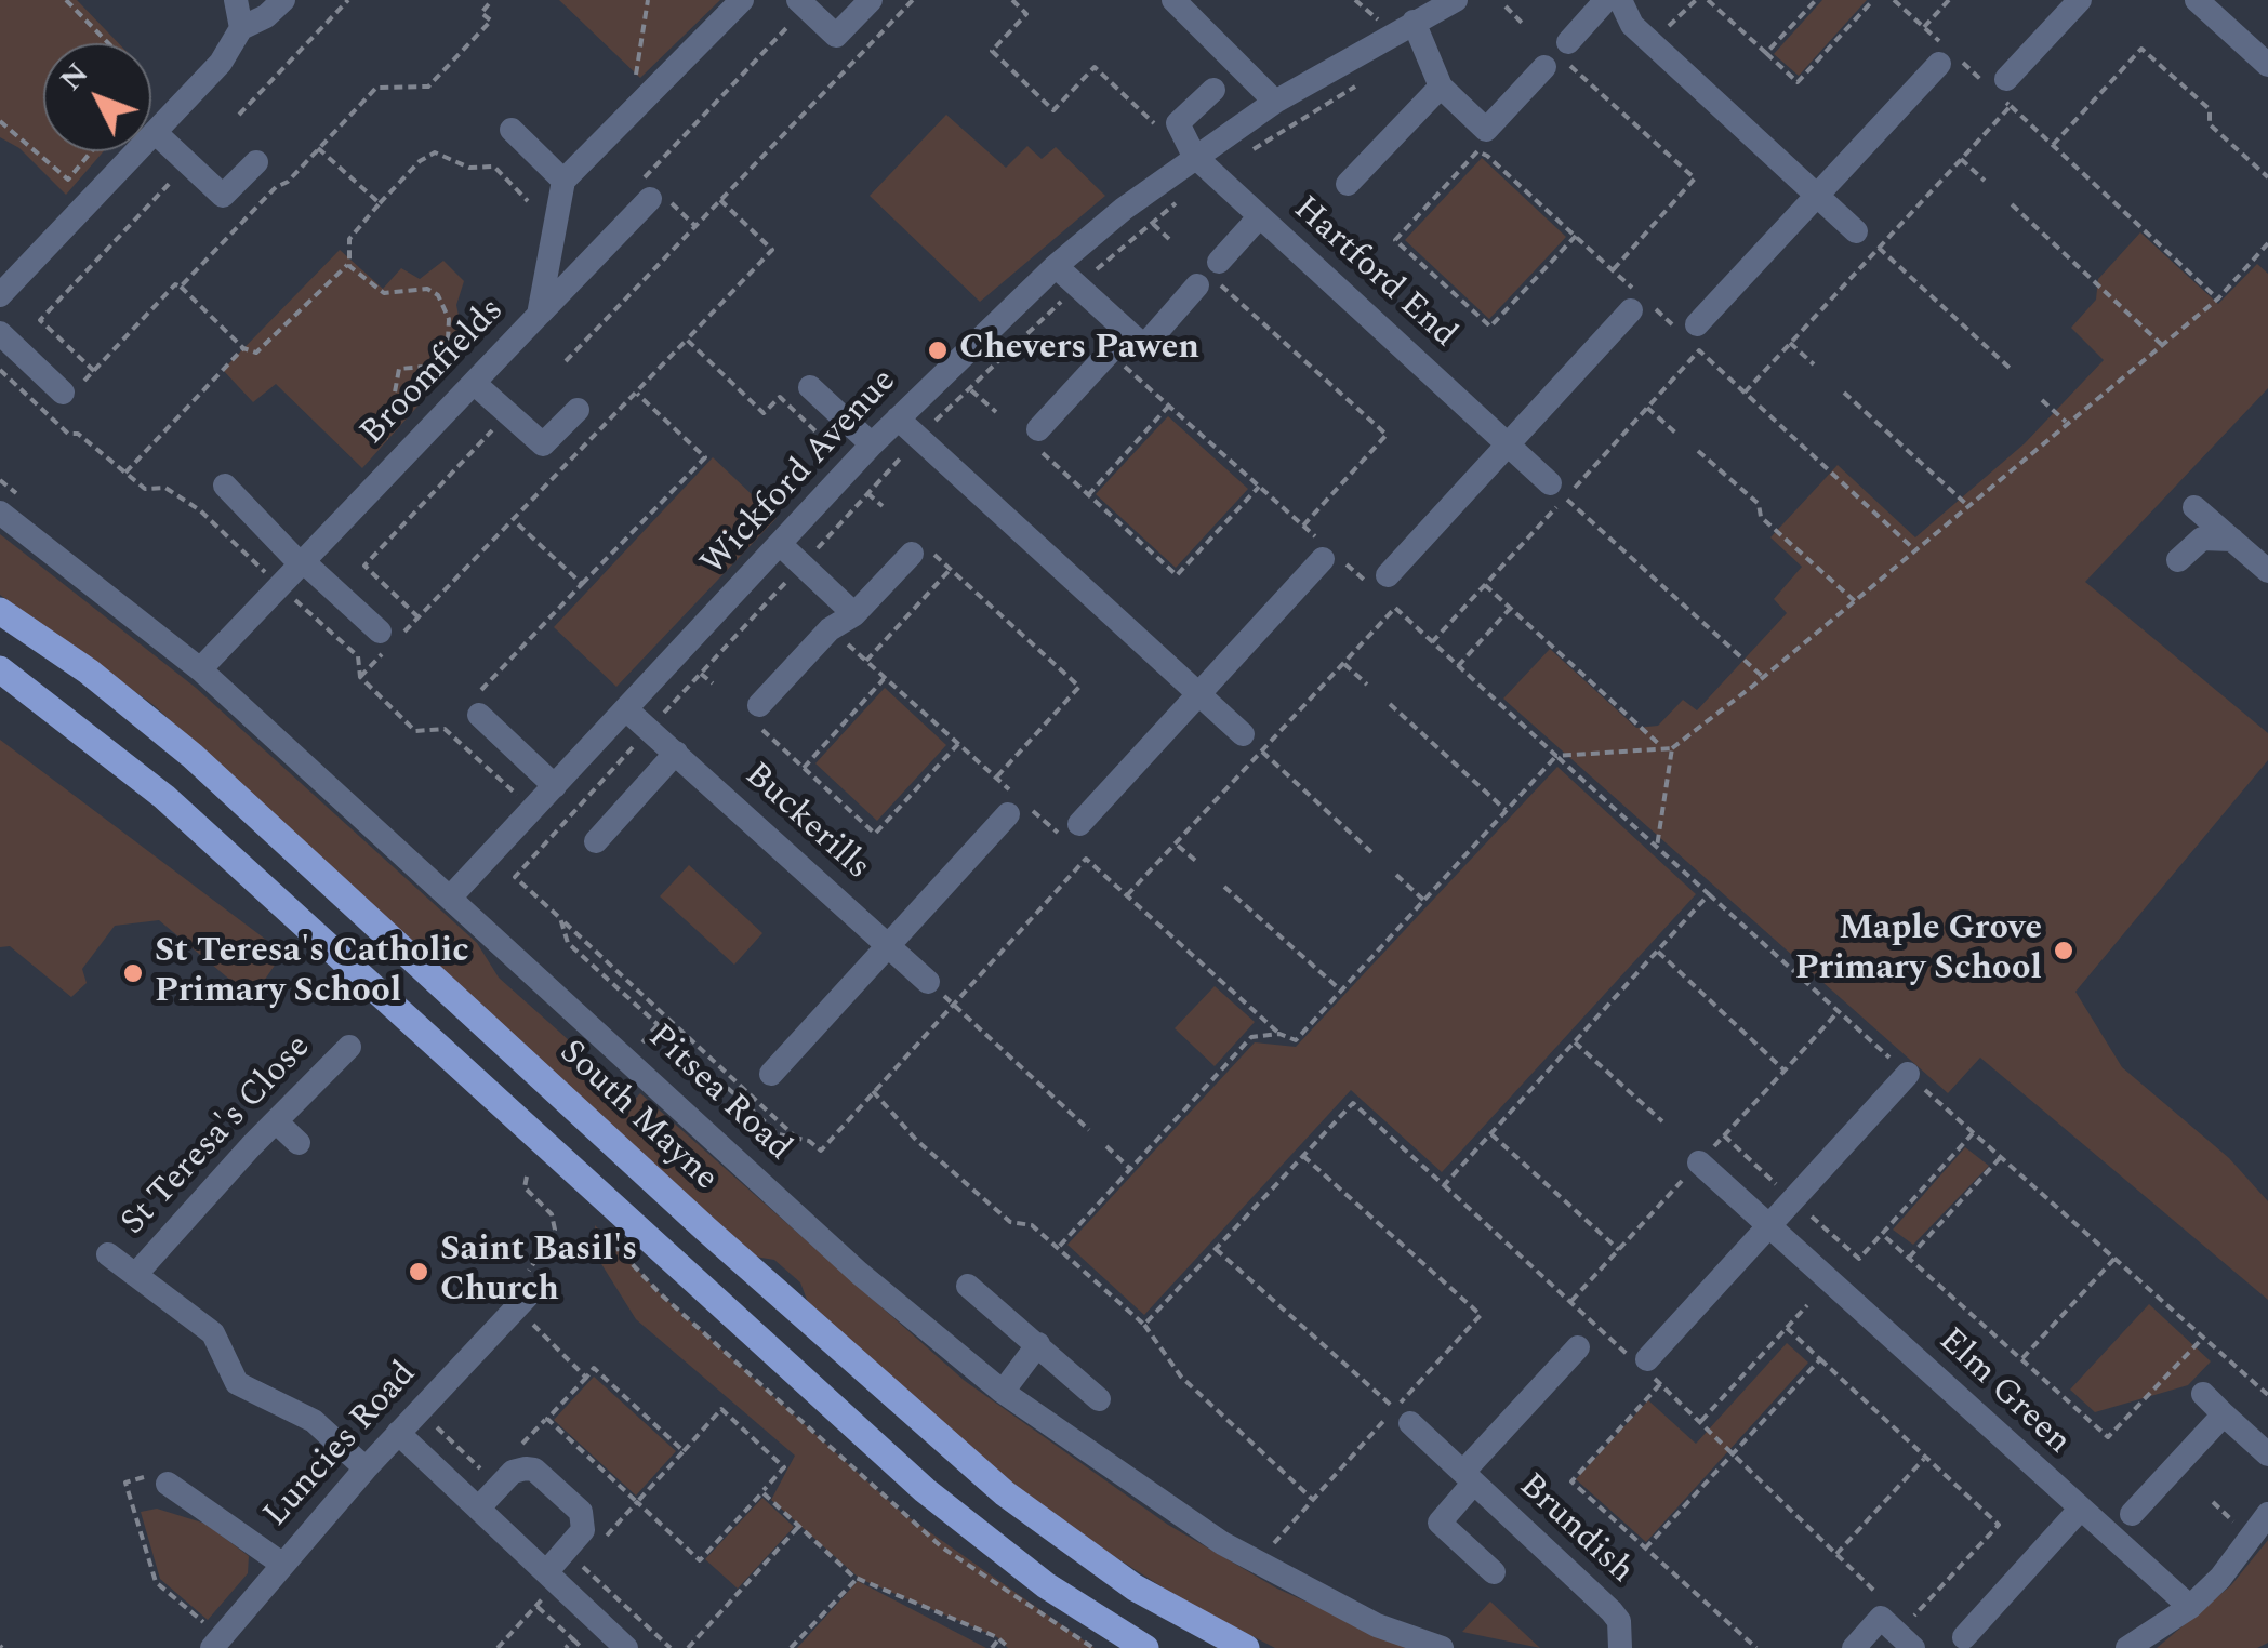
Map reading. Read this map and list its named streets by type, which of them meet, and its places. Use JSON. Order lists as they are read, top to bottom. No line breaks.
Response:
{"streets":{"main road":["South Mayne"],"street":["Hartford End","Broomfields","Wickford Avenue","Buckerills","Pitsea Road","St Teresa's Close","Elm Green","Luncies Road","Brundish"]},"crossings":[["Hartford End","Wickford Avenue"],["Broomfields","Pitsea Road"],["Wickford Avenue","Buckerills"],["Wickford Avenue","Pitsea Road"],["St Teresa's Close","Luncies Road"]],"places":["Chevers Pawen","Maple Grove Primary School","St Teresa's Catholic Primary School","Saint Basil's Church"],"north":"top left"}
